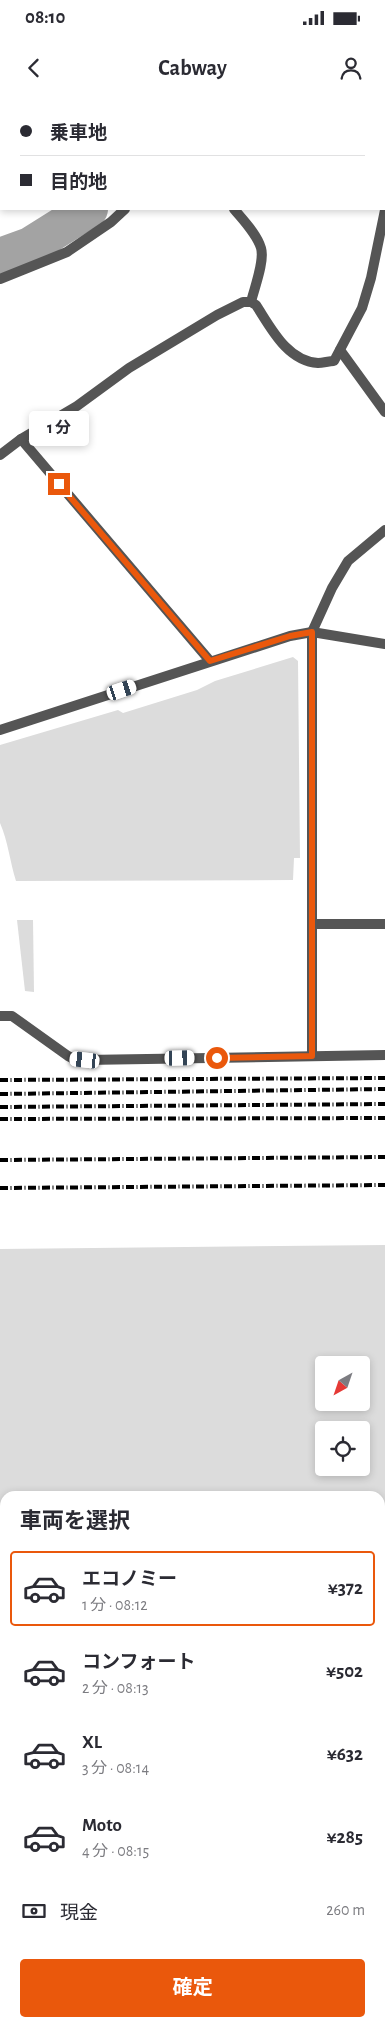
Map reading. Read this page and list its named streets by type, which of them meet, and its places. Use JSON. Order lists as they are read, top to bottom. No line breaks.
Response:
{"north":"bottom left","page":{"status":"08:10","header":"Cabway","banner":["乗車地","目的地"],"bubble":"1 分","heading":"車両を選択","list":[{"name":"エコノミー","note":"1 分 · 08:12","value":"¥372"},{"name":"コンフォート","note":"2 分 · 08:13","value":"¥502"},{"name":"XL","note":"3 分 · 08:14","value":"¥632"},{"name":"Moto","note":"4 分 · 08:15","value":"¥285"}],"pay":["現金","260 m"],"buttons":"確定"}}
